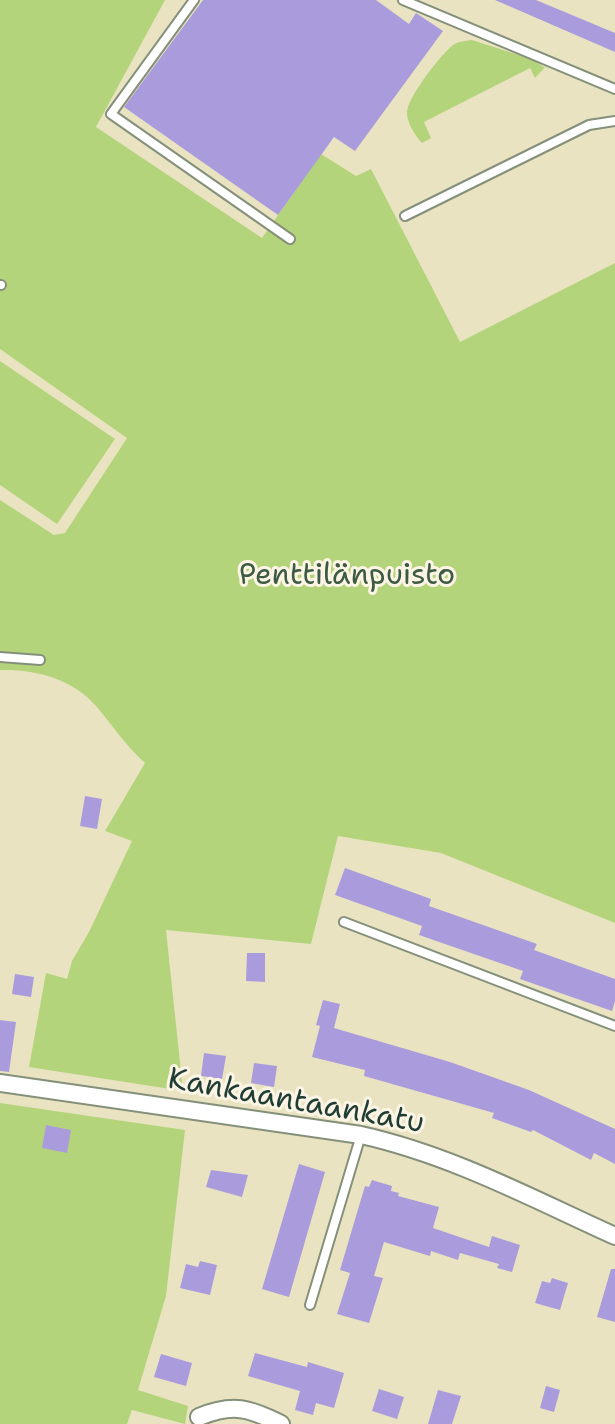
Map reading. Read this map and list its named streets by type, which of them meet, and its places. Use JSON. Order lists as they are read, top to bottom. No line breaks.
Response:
{"streets":{"street":["Kankaantaankatu"]},"parks":["Penttilänpuisto"]}
